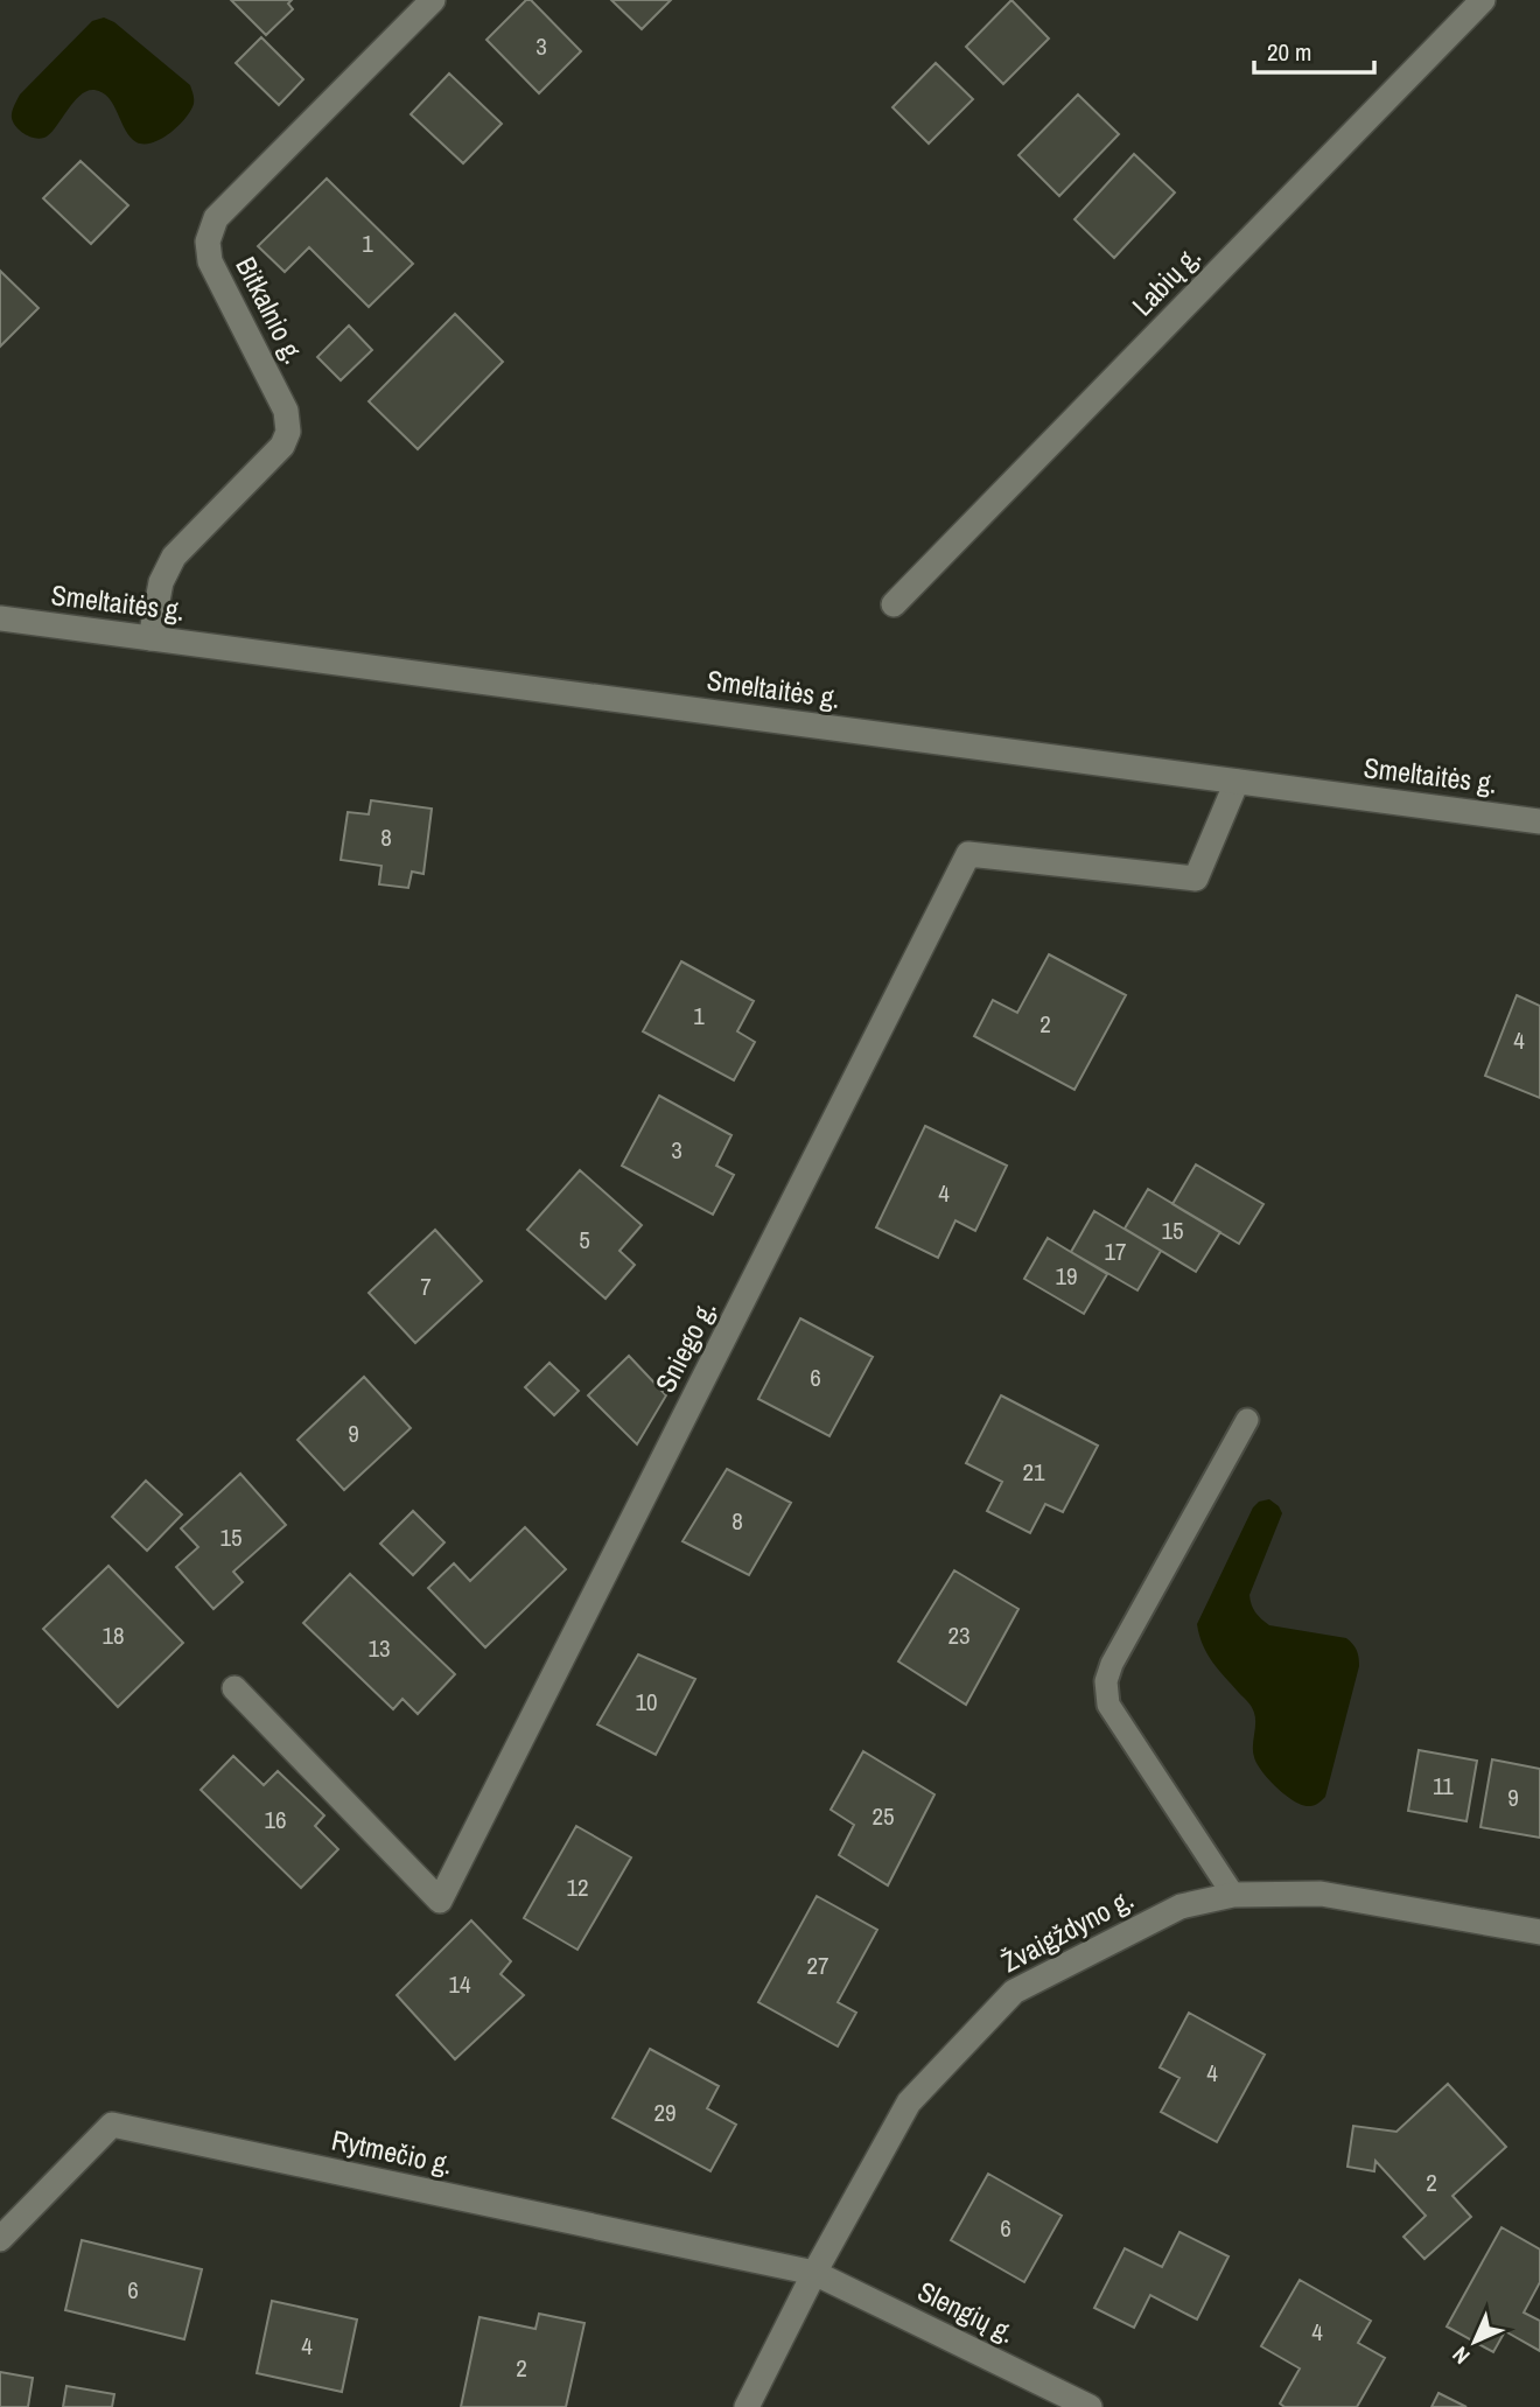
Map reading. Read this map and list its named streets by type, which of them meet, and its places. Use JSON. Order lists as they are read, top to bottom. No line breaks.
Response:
{"streets":{"street":["Labių g.","Bitkalnio g.","Smeltaitės g.","Sniego g.","Žvaigždyno g.","Rytmečio g.","Slengių g."]},"crossings":[["Bitkalnio g.","Smeltaitės g."],["Smeltaitės g.","Sniego g."],["Žvaigždyno g.","Rytmečio g."],["Žvaigždyno g.","Slengių g."],["Rytmečio g.","Slengių g."]],"house_numbers":["3","1","8","1","2","4","3","4","15","5","17","19","7","6","9","21","8","15","18","23","13","10","11","9","25","16","12","27","14","4","29","2","6","6","4","4","2"],"scale_bar":"20 m","north":"bottom left"}
